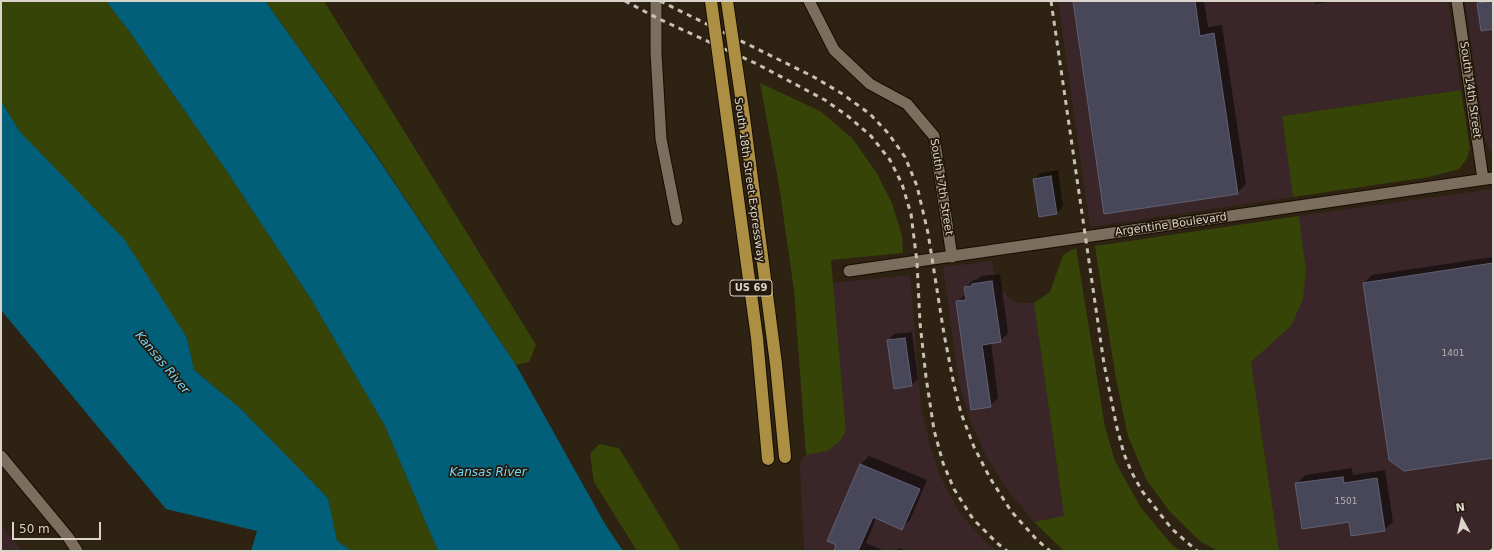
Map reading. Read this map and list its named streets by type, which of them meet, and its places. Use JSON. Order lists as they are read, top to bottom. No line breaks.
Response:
{"streets":{"highway":["South 18th Street Expressway","US 69"],"street":["South 14th Street","South 17th Street","Argentine Boulevard"]},"crossings":[["South 14th Street","Argentine Boulevard"],["South 17th Street","Argentine Boulevard"]],"water":["Kansas River"],"house_numbers":["1401","1501"],"scale_bar":"50 m","north":"top"}
